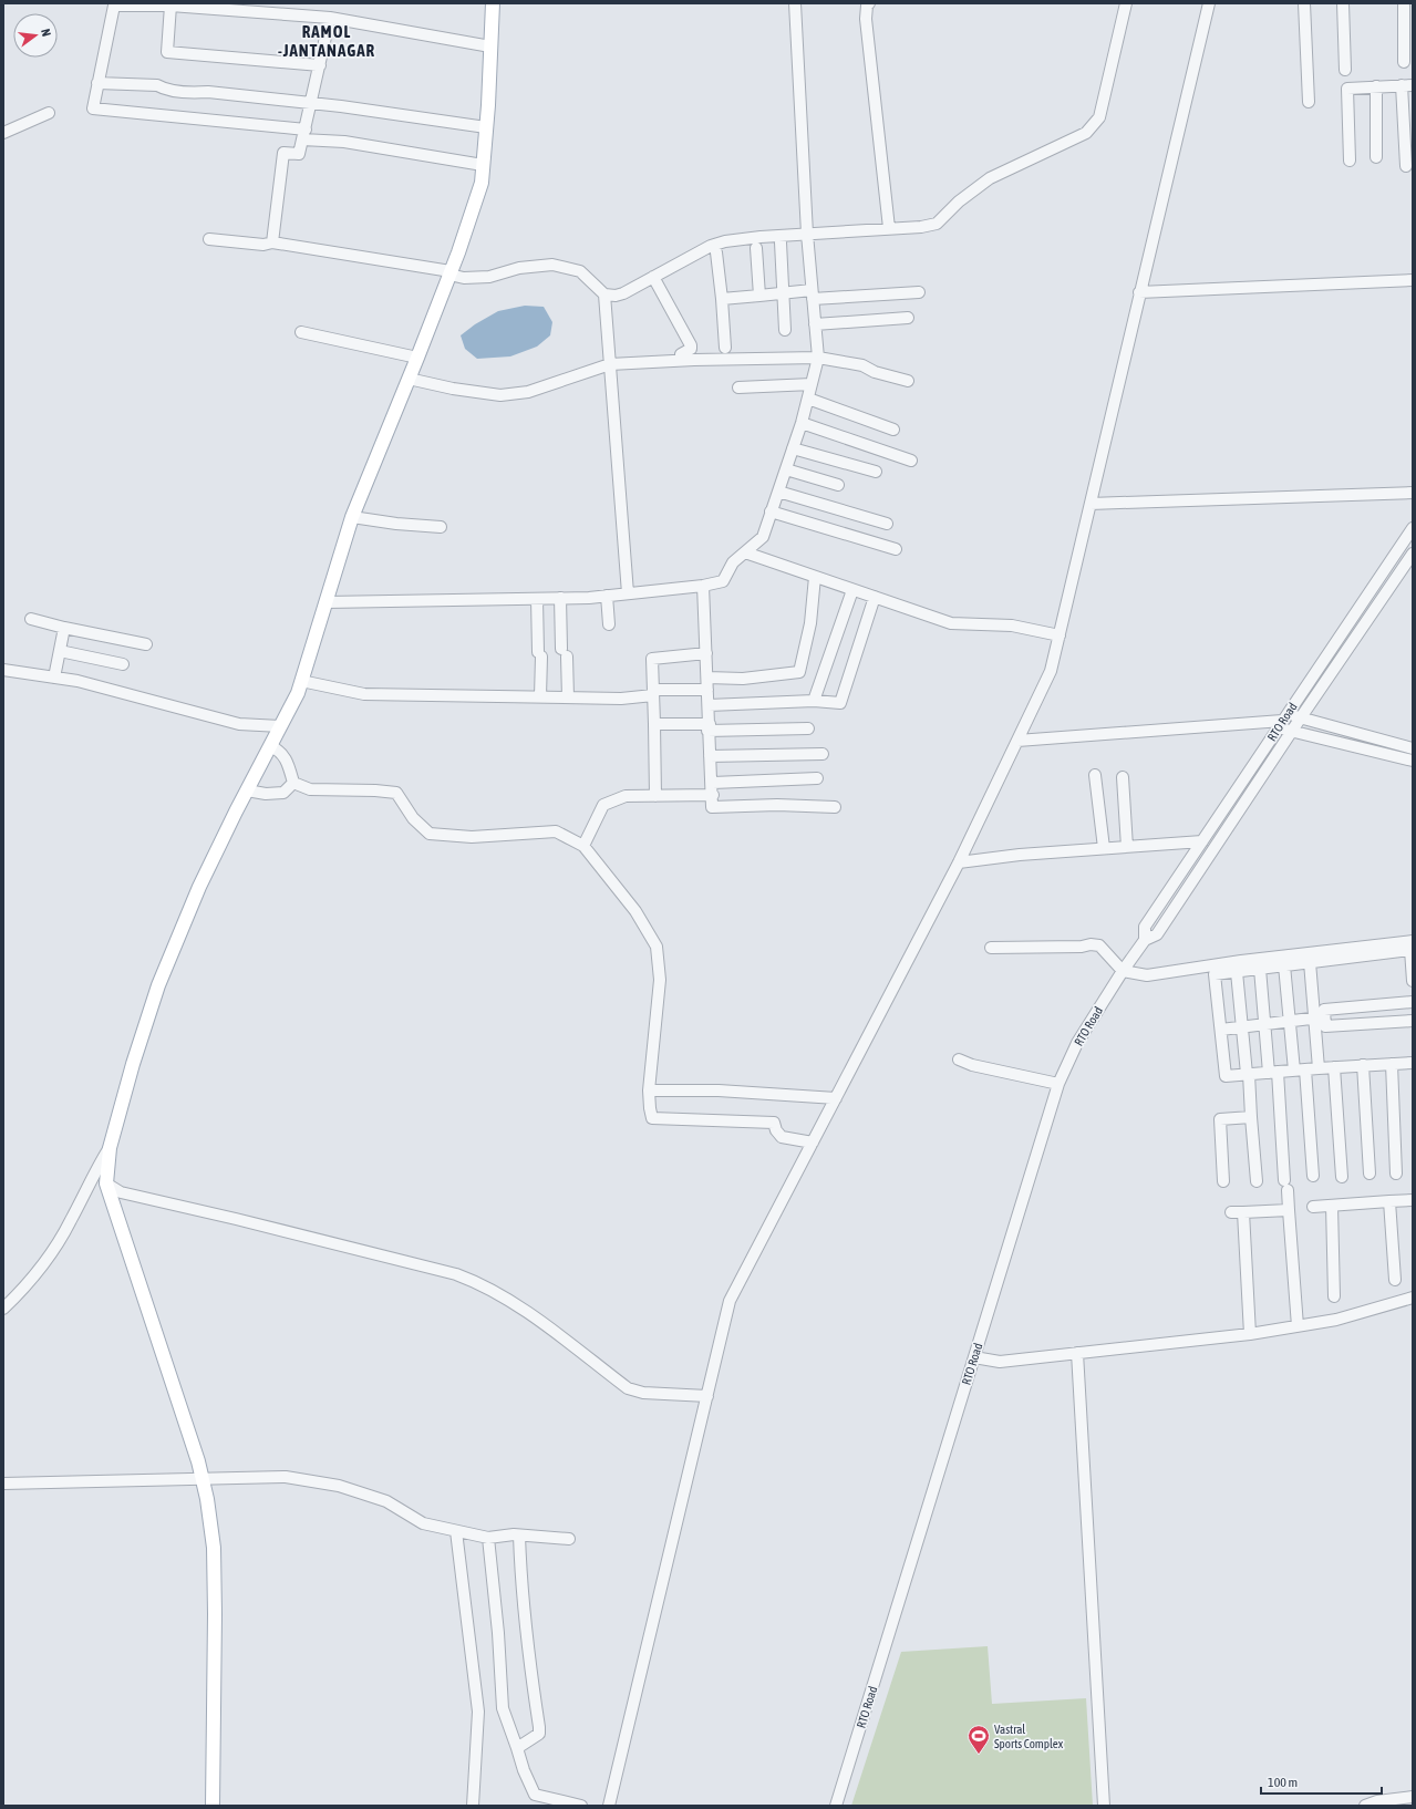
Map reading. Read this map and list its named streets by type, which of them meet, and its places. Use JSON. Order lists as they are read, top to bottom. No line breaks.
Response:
{"streets":{"street":["RTO Road"]},"districts":["RAMOL -JANTANAGAR"],"places":{"sports":["Vastral Sports Complex"]},"scale_bar":"100 m","north":"right"}
